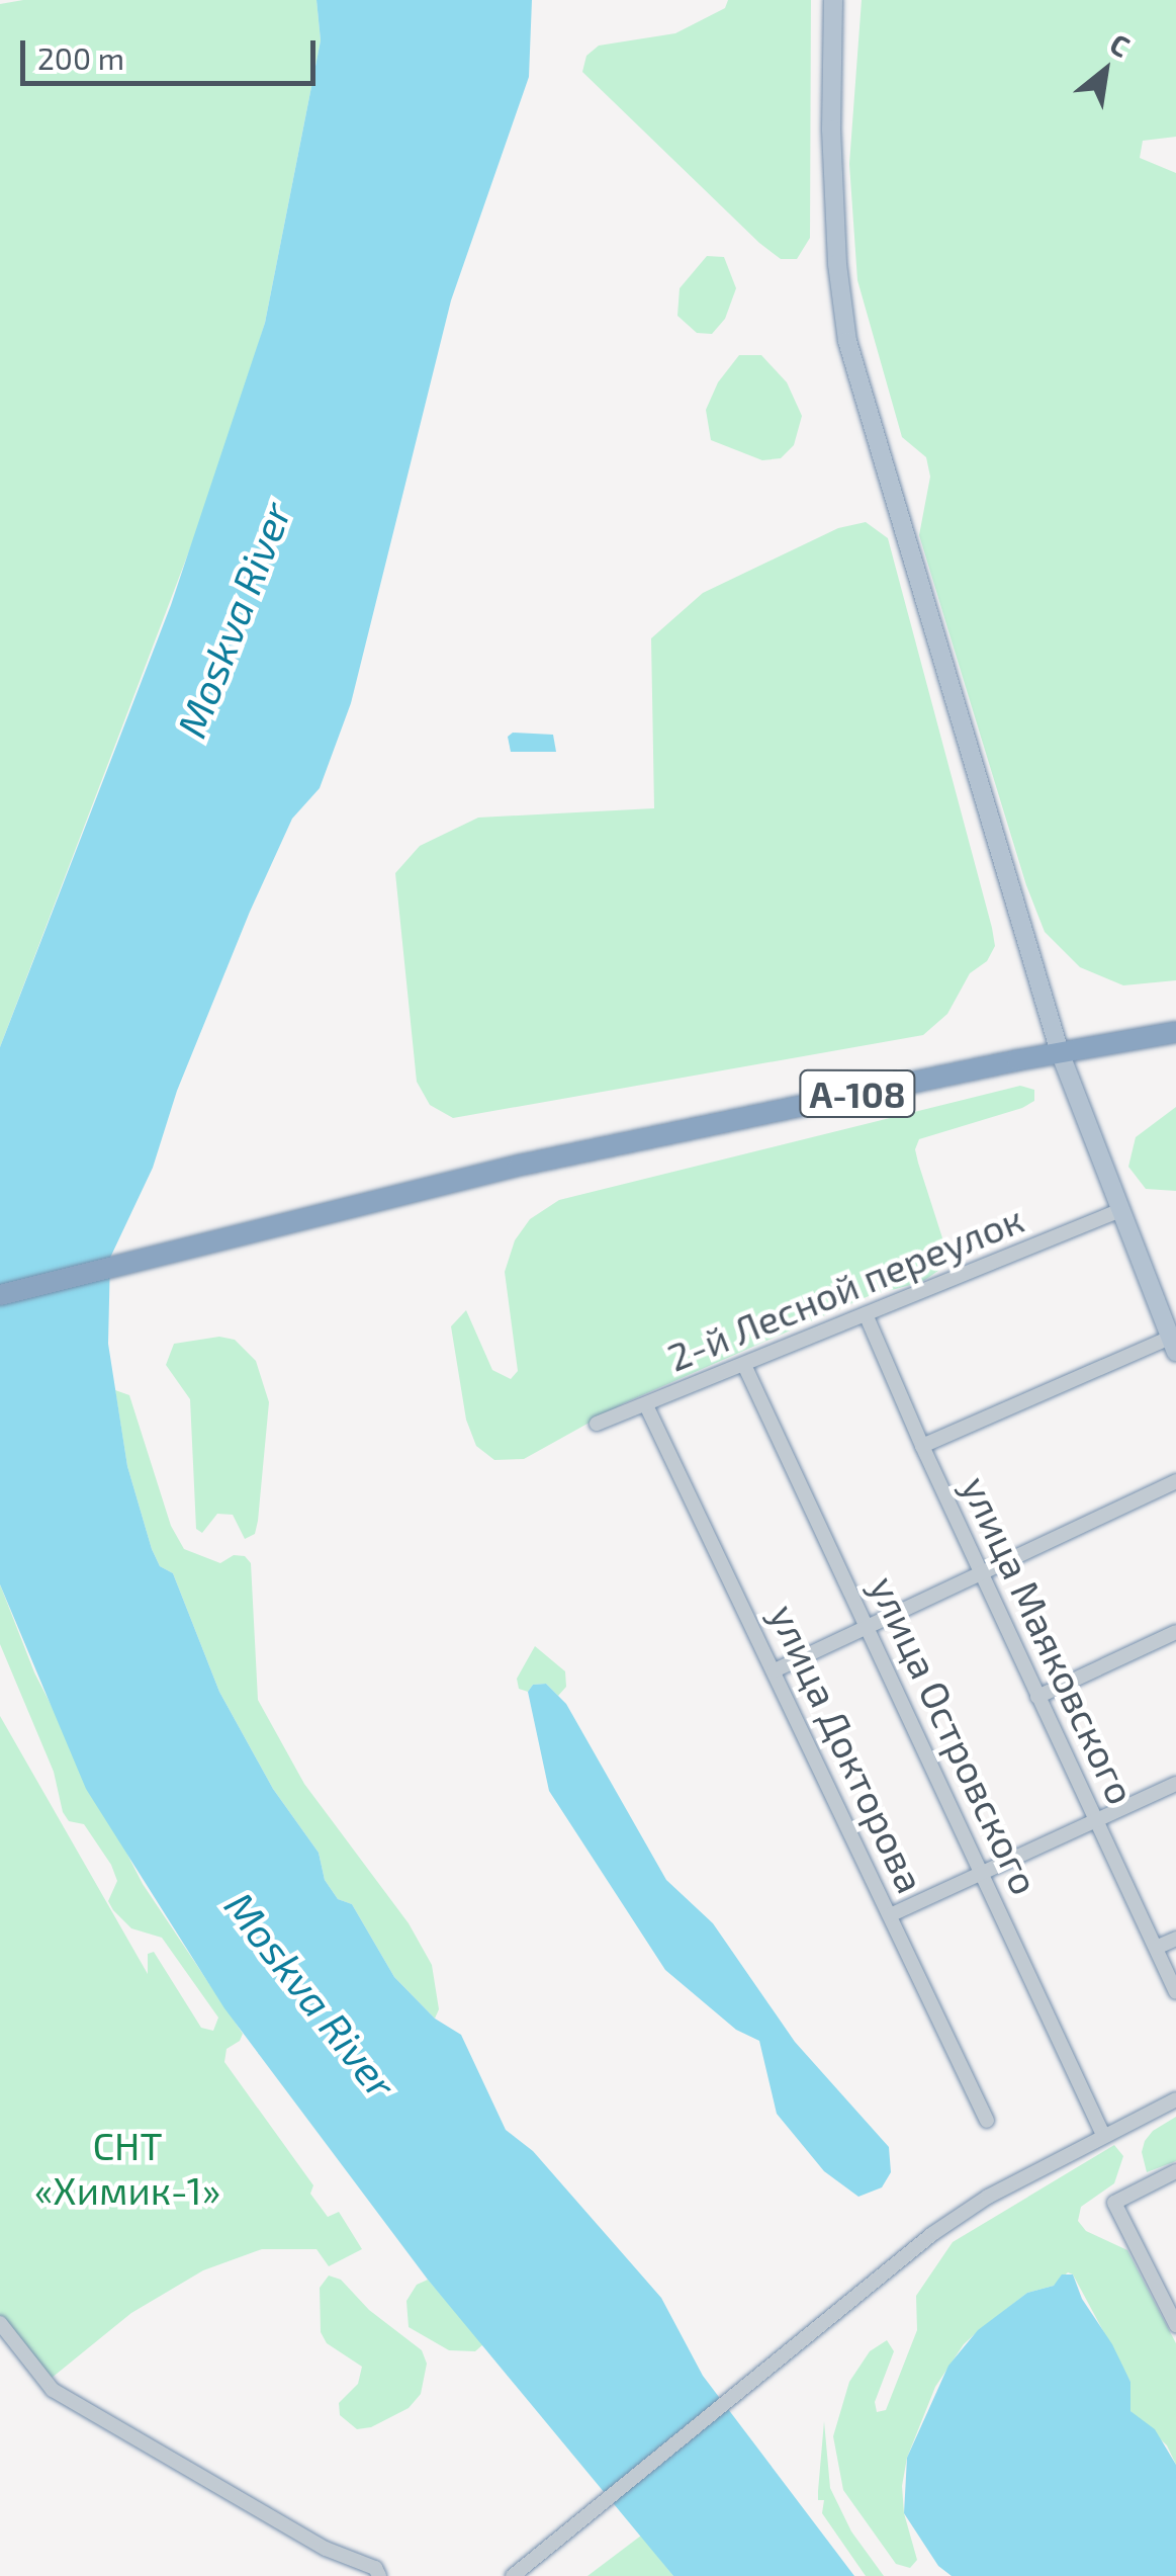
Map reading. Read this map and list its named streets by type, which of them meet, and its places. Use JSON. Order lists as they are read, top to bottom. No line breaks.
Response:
{"streets":{"highway":["А-108"],"street":["2-й Лесной переулок","улица Маяковского","улица Островского","улица Докторова"]},"crossings":[["2-й Лесной переулок","улица Маяковского"],["2-й Лесной переулок","улица Островского"],["2-й Лесной переулок","улица Докторова"]],"water":["Moskva River"],"parks":["СНТ «Химик-1»"],"scale_bar":"200 m","north":"top right"}
